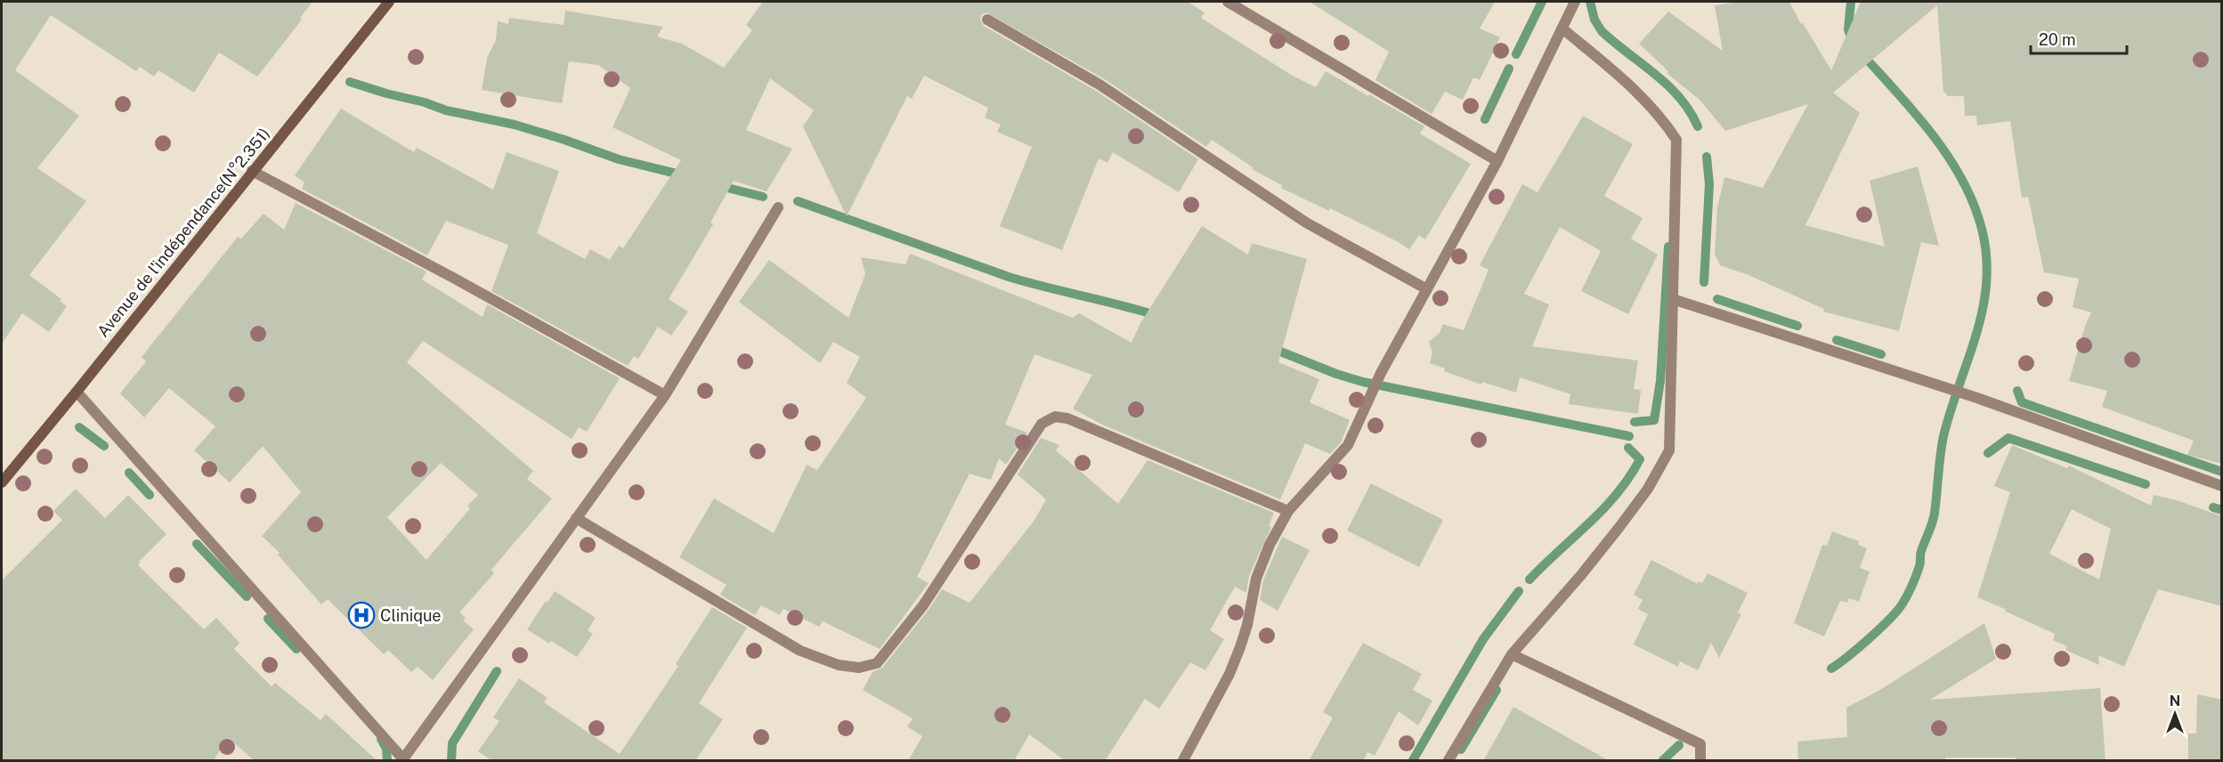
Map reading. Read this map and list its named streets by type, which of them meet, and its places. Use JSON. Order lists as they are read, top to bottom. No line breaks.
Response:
{"streets":{"main road":["Avenue de l'indépendance(N°2.351)"]},"places":{"hospital":["Clinique"]},"scale_bar":"20 m","north":"top"}
